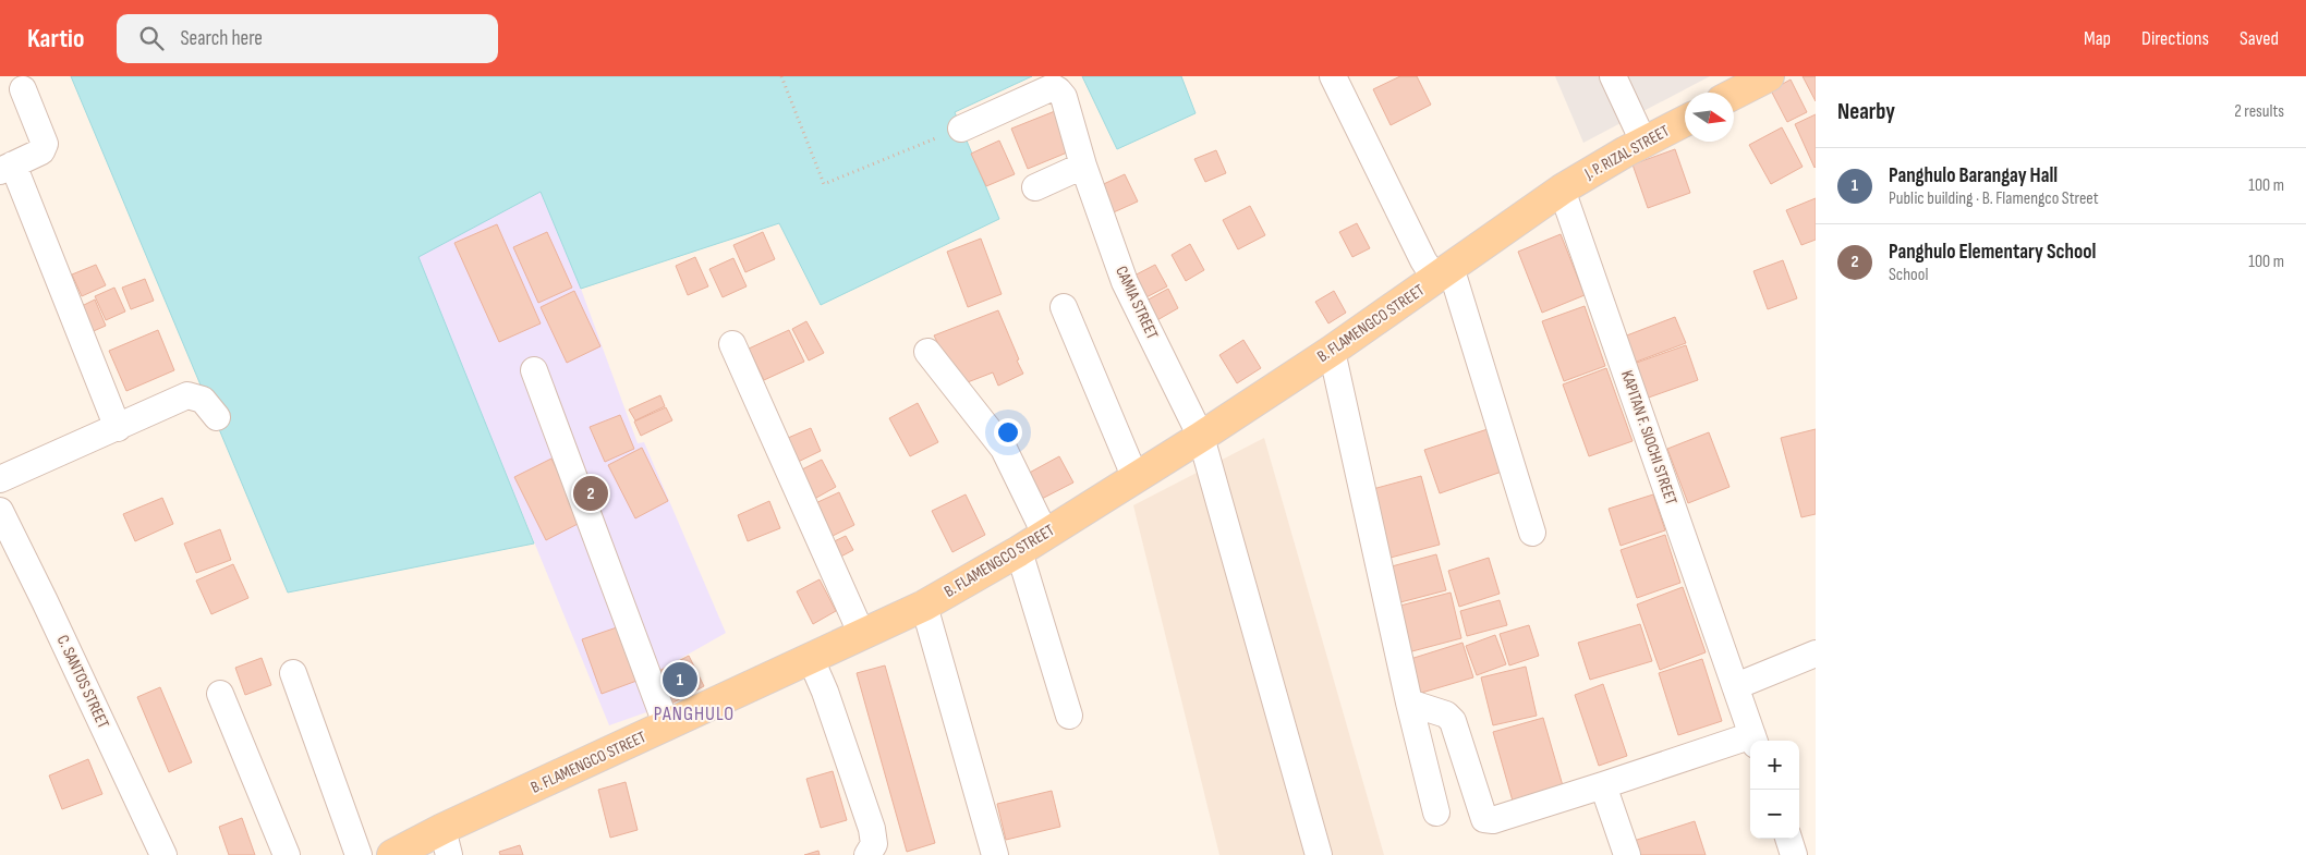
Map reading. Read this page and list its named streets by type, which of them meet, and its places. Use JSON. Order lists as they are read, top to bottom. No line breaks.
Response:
{"streets":{"main road":["J. P. RIZAL STREET","B. FLAMENGCO STREET"],"street":["CAMIA STREET","KAPITAN F. SIOCHI STREET","C. SANTOS STREET"]},"crossings":[["J. P. RIZAL STREET","B. FLAMENGCO STREET"],["J. P. RIZAL STREET","KAPITAN F. SIOCHI STREET"],["CAMIA STREET","B. FLAMENGCO STREET"],["B. FLAMENGCO STREET","KAPITAN F. SIOCHI STREET"]],"districts":["PANGHULO"],"north":"right","page":{"header":"Kartio","search":"Search here","nav":["Map","Directions","Saved"],"heading":["Nearby","2 results"],"list":[{"mark":"1","name":"Panghulo Barangay Hall","note":"Public building · B. Flamengco Street","value":"100 m"},{"mark":"2","name":"Panghulo Elementary School","note":"School","value":"100 m"}],"pins":["2","1"],"map_buttons":["+","−"]}}
